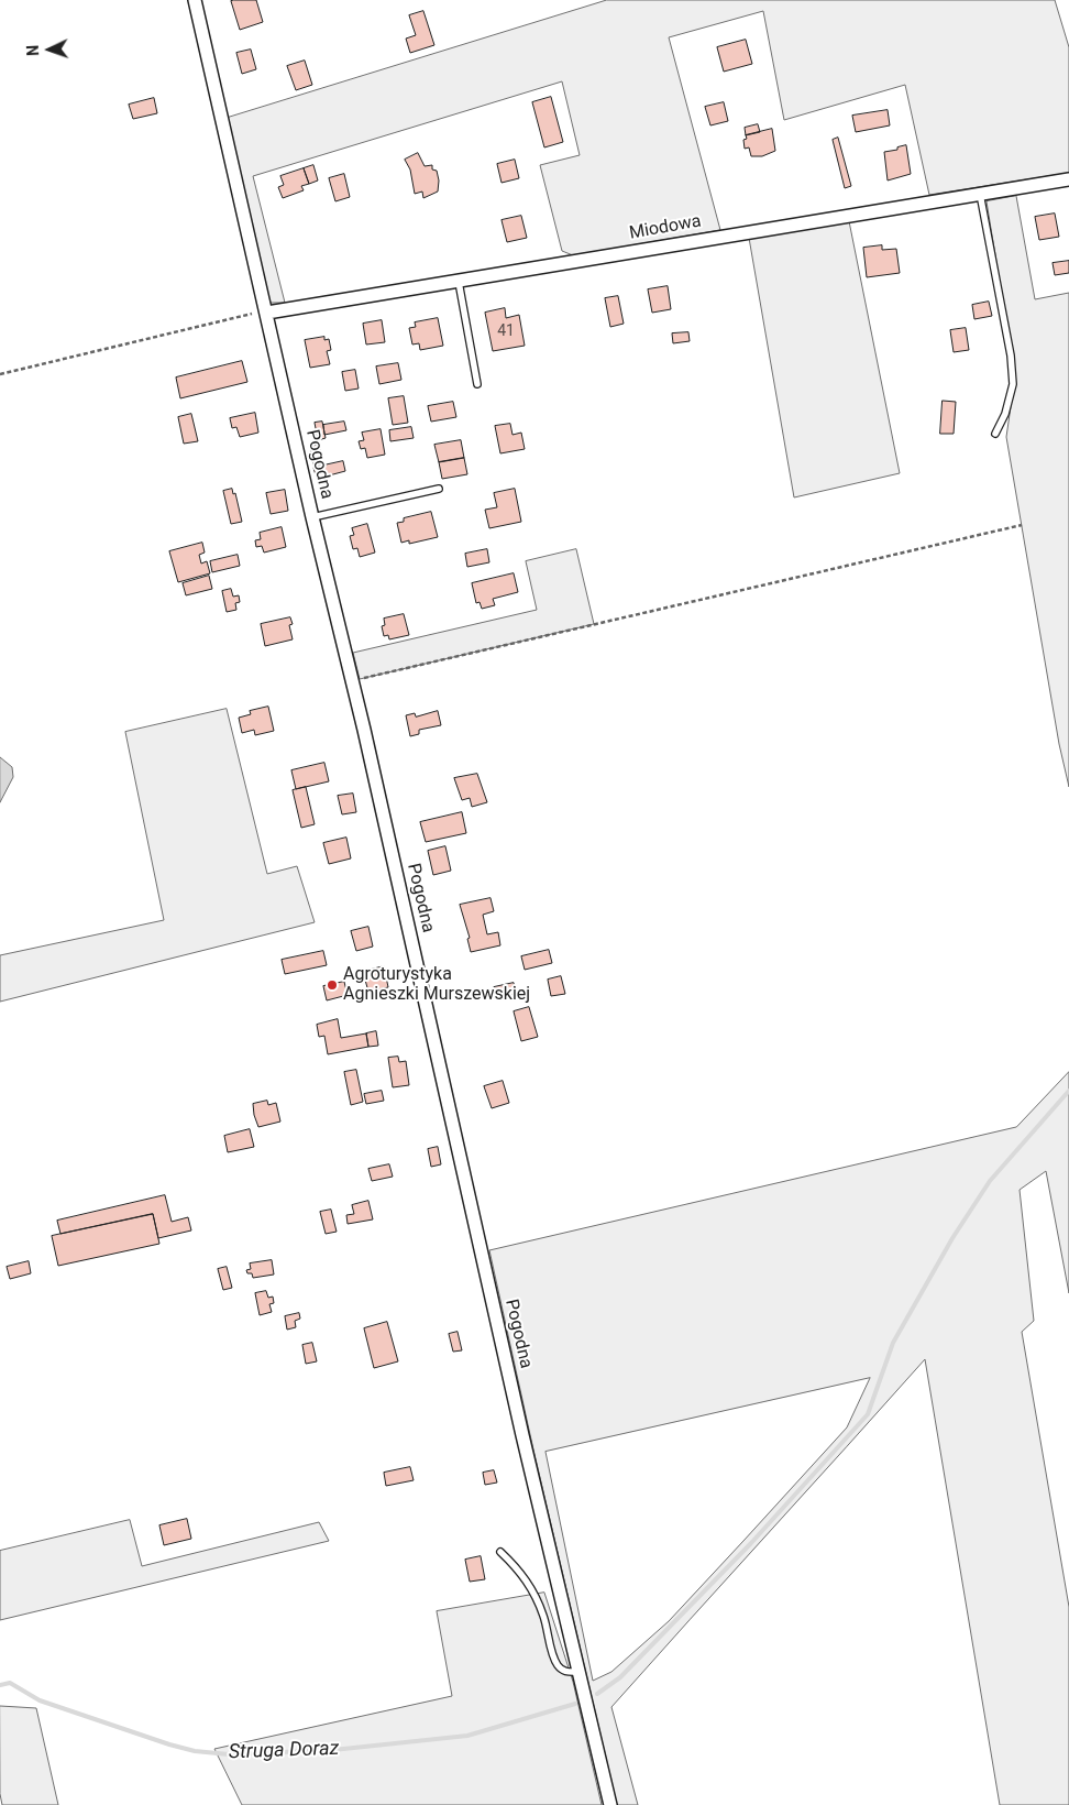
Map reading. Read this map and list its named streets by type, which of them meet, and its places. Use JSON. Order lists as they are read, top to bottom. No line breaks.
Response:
{"streets":{"street":["Miodowa","Pogodna"]},"crossings":[["Miodowa","Pogodna"]],"water":["Struga Doraz"],"places":["Agroturystyka Agnieszki Murszewskiej"],"house_numbers":["41"],"north":"left"}
